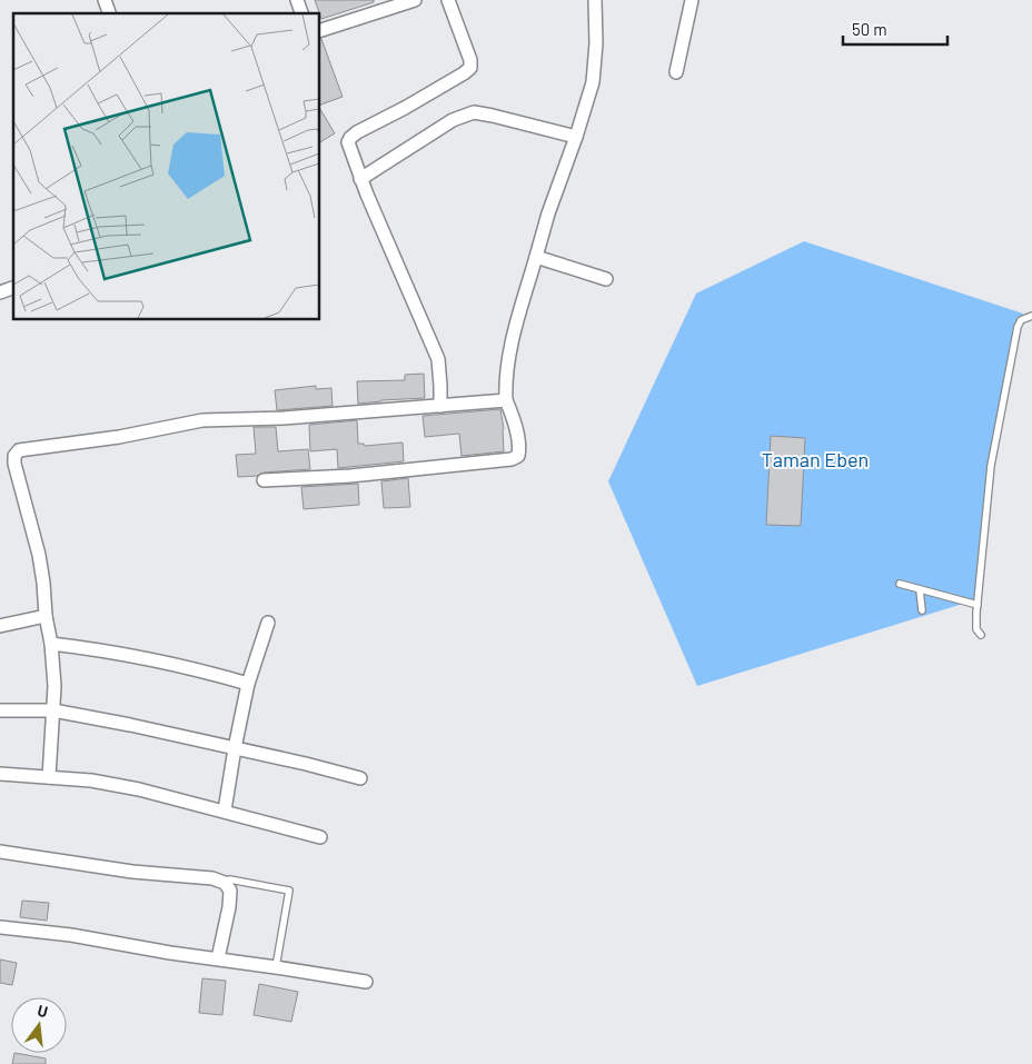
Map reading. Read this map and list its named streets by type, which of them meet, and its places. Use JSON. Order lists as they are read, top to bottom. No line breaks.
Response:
{"parks":["Taman Eben"],"scale_bar":"50 m","north":"top"}
